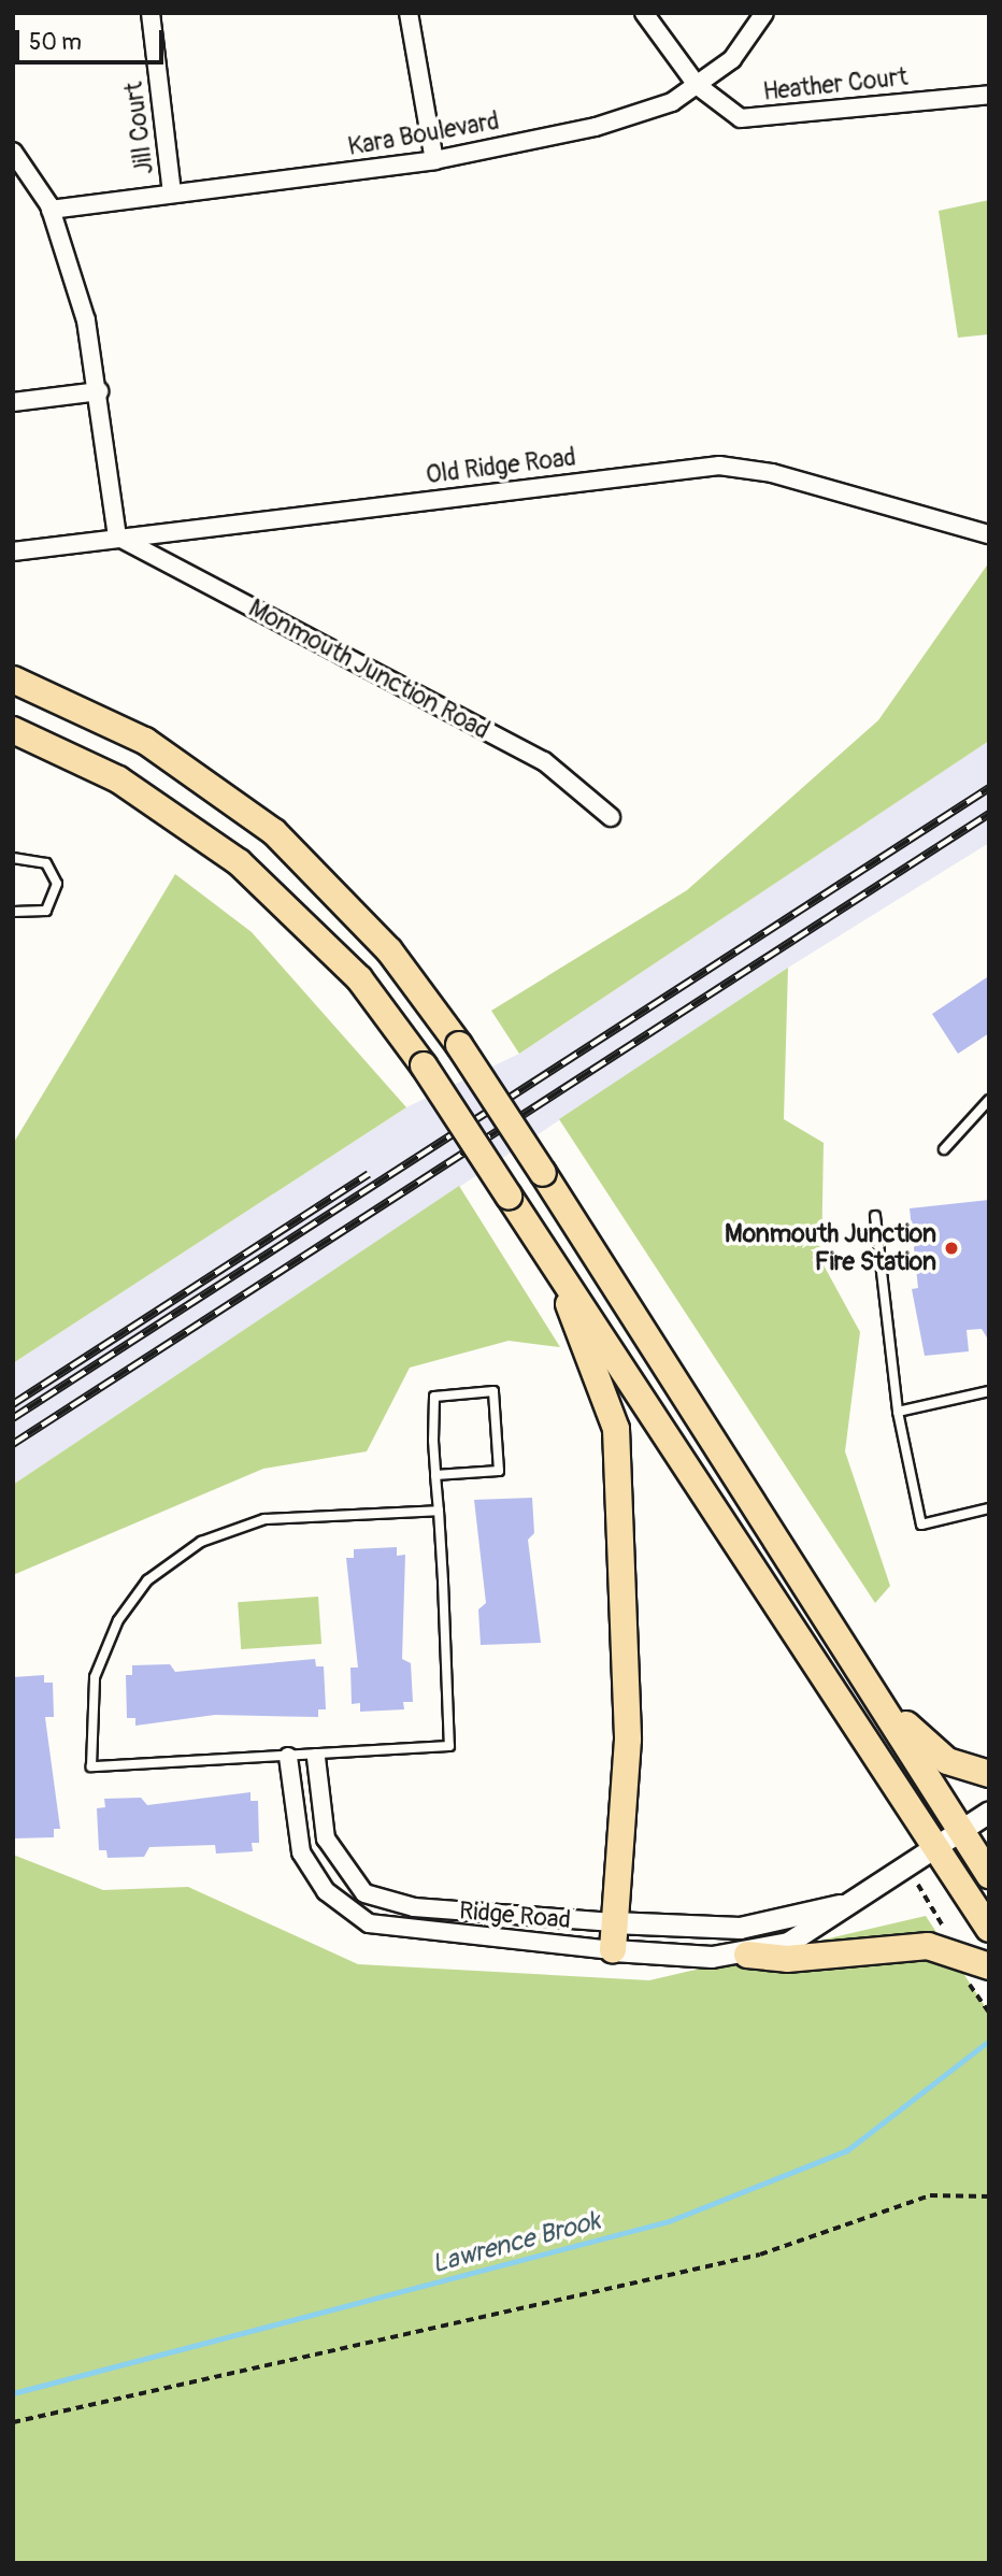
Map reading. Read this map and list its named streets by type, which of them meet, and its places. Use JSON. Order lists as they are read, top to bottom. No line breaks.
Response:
{"streets":{"street":["Heather Court","Jill Court","Kara Boulevard","Old Ridge Road","Monmouth Junction Road","Ridge Road"]},"crossings":[["Heather Court","Kara Boulevard"],["Jill Court","Kara Boulevard"],["Old Ridge Road","Monmouth Junction Road"]],"water":["Lawrence Brook"],"places":["Monmouth Junction Fire Station"],"scale_bar":"50 m"}
